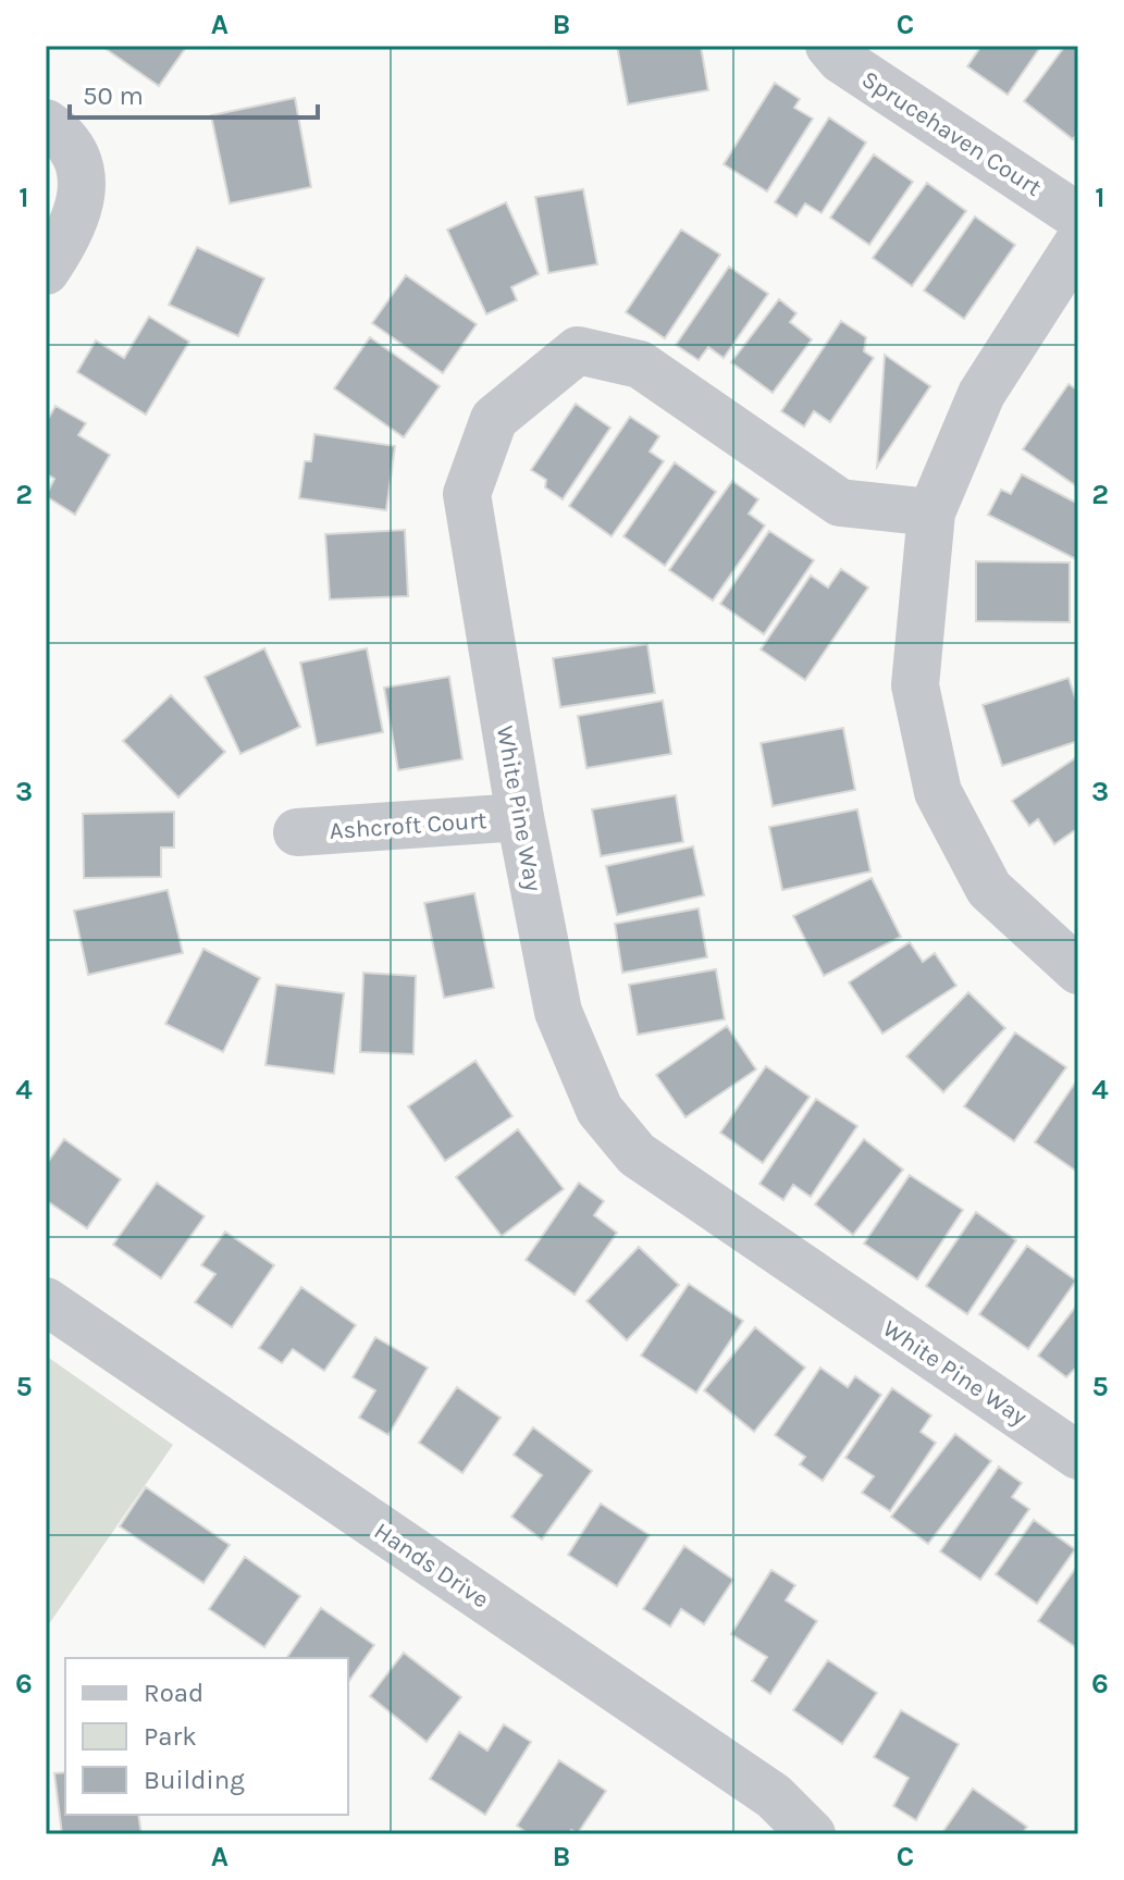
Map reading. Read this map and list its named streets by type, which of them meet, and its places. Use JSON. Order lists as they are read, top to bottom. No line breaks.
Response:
{"streets":{"street":["Sprucehaven Court","White Pine Way","Ashcroft Court","Hands Drive"]},"crossings":[["White Pine Way","Ashcroft Court"]],"legend":["Road","Park","Building"],"scale_bar":"50 m","grid":{"columns":["A","B","C"],"rows":["1","2","3","4","5","6"]}}
